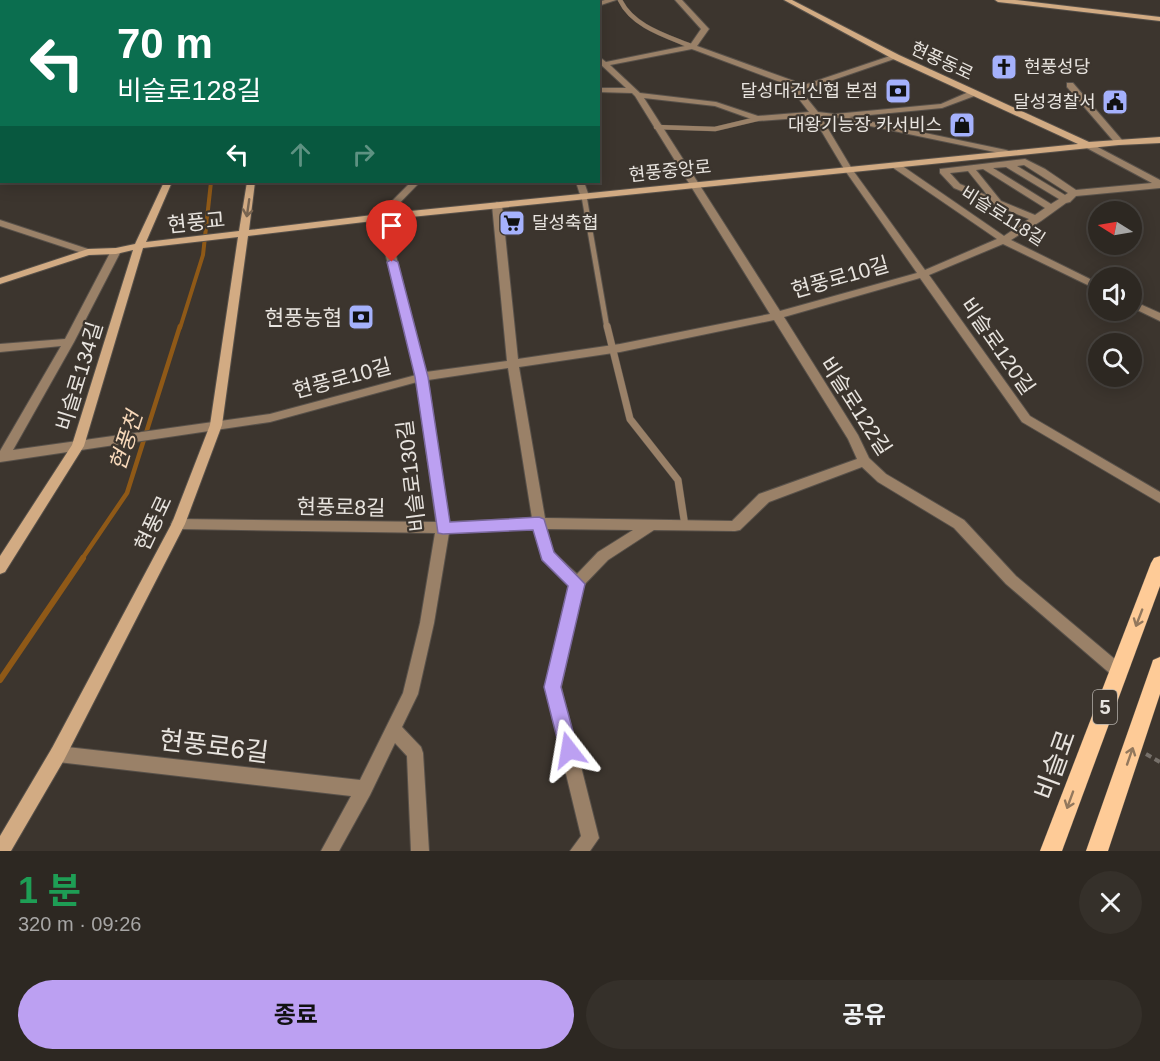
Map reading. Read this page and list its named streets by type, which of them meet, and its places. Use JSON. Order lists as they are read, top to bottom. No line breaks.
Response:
{"streets":{"main road":["5","비슬로"],"street":["현풍동로","현풍중앙로","비슬로118길","현풍교","현풍로10길","비슬로120길","비슬로134길","비슬로122길","비슬로130길","현풍로8길","현풍로","현풍로6길"]},"crossings":[["현풍동로","현풍중앙로"],["현풍중앙로","비슬로118길"],["현풍중앙로","현풍교"],["현풍중앙로","비슬로120길"],["현풍중앙로","비슬로122길"],["현풍중앙로","비슬로130길"],["현풍중앙로","현풍로"],["비슬로118길","현풍로10길"],["현풍교","비슬로134길"],["현풍교","현풍로"],["현풍로10길","비슬로120길"],["현풍로10길","비슬로134길"],["현풍로10길","비슬로122길"],["현풍로10길","비슬로130길"],["현풍로10길","현풍로"],["비슬로122길","현풍로8길"],["비슬로122길","비슬로"],["비슬로130길","현풍로8길"],["비슬로130길","현풍로6길"],["현풍로8길","현풍로"],["현풍로","현풍로6길"]],"water":["현풍천"],"places":{"church":["현풍성당"],"bank":["달성대건신협 본점","현풍농협"],"public building":["달성경찰서"],"shop":["대왕기능장 카서비스"],"supermarket":["달성축협"]},"north":"left","page":{"turn":["70 m","비슬로128길"],"heading":["1 분","320 m · 09:26"],"buttons":["종료","공유"]}}
